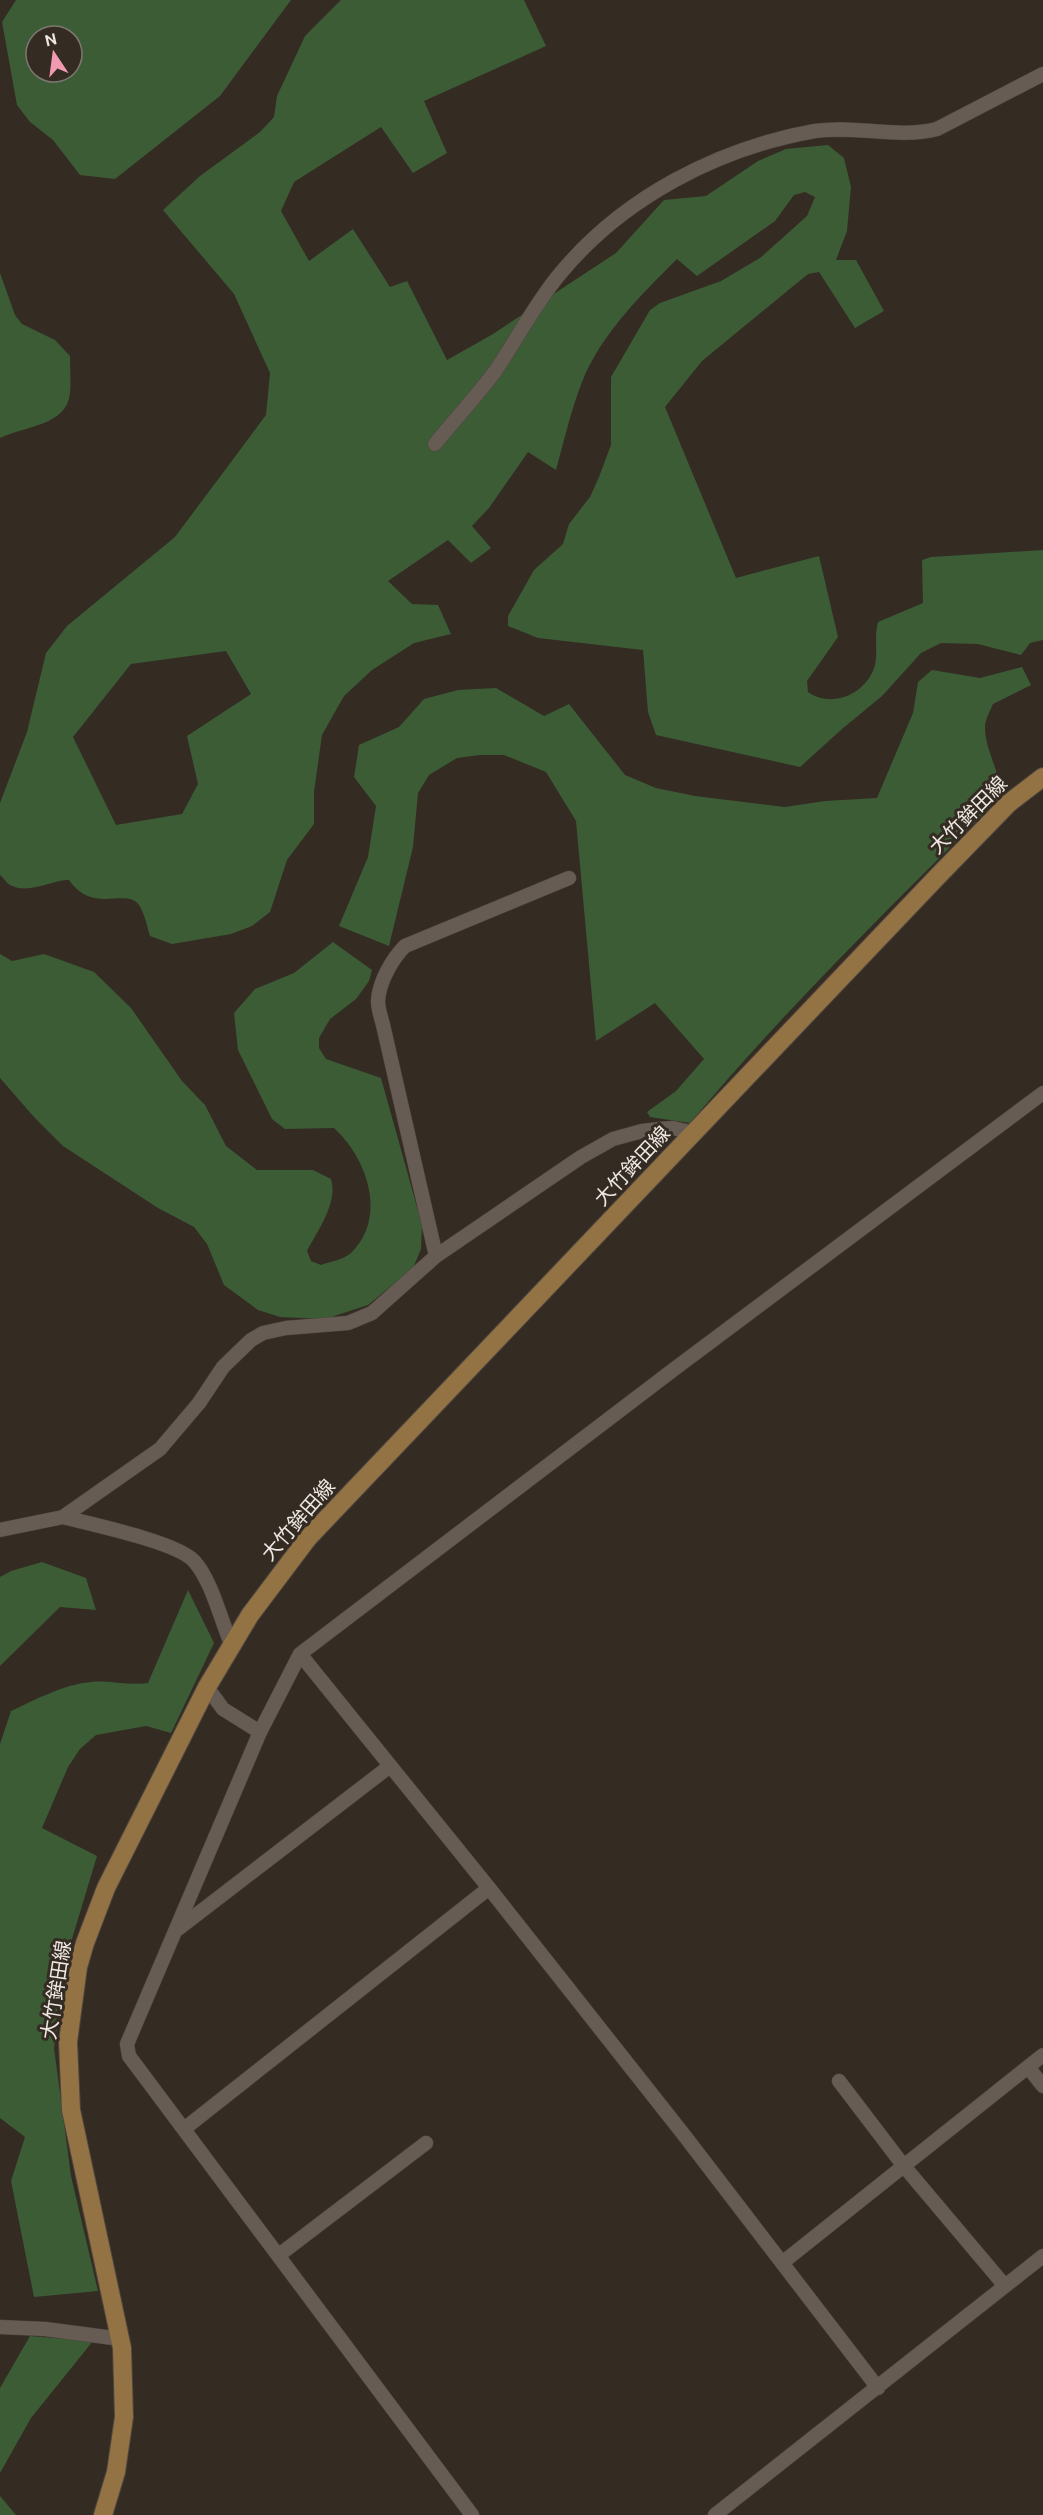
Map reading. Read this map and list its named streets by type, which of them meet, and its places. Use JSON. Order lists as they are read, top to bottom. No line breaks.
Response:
{"streets":{"main road":["大竹鉾田線"]},"north":"top"}
